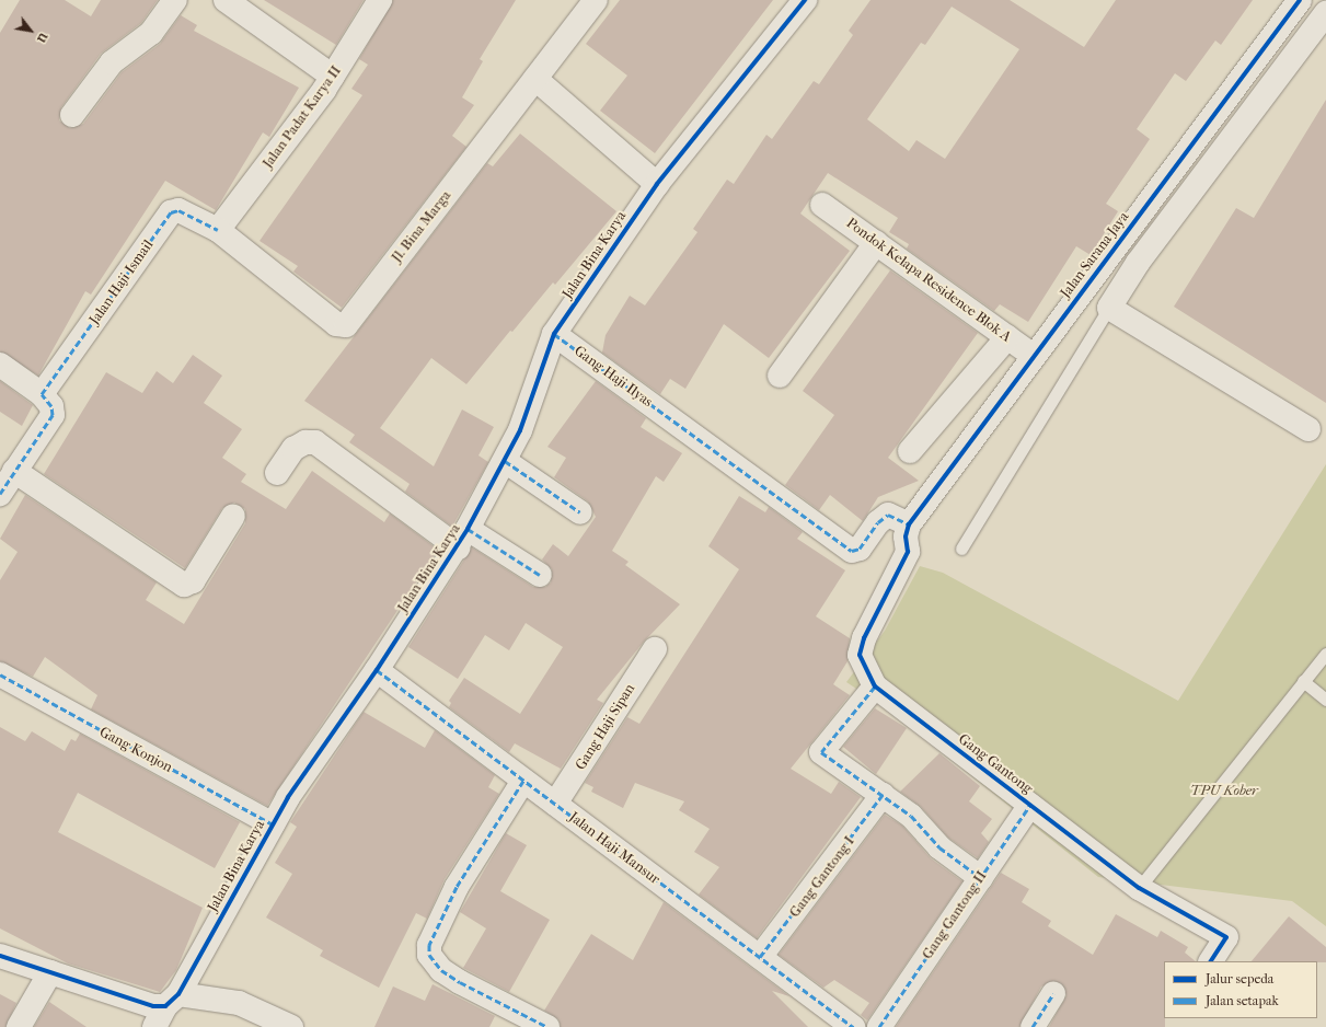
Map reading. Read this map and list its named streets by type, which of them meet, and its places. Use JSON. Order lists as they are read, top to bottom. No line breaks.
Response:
{"streets":{"street":["Jalan Padat Karya II","Jl. Bina Marga","Jalan Bina Karya","Jalan Sarana Jaya","Pondok Kelapa Residence Blok A","Jalan Haji Ismail","Gang Haji Ilyas","Gang Haji Sipan","Gang Konjon","Gang Gantong","Jalan Haji Mansur","Gang Gantong I","Gang Gantong II"]},"crossings":[["Jalan Padat Karya II","Jl. Bina Marga"],["Jalan Padat Karya II","Jalan Haji Ismail"],["Jl. Bina Marga","Jalan Haji Ismail"],["Jalan Bina Karya","Gang Haji Ilyas"],["Jalan Bina Karya","Gang Konjon"],["Jalan Bina Karya","Jalan Haji Mansur"],["Jalan Sarana Jaya","Pondok Kelapa Residence Blok A"],["Jalan Sarana Jaya","Gang Haji Ilyas"],["Jalan Sarana Jaya","Gang Gantong"],["Gang Haji Ilyas","Gang Gantong"],["Gang Haji Sipan","Jalan Haji Mansur"],["Gang Gantong","Gang Gantong II"],["Jalan Haji Mansur","Gang Gantong I"]],"parks":["TPU Kober"],"legend":["Jalur sepeda","Jalan setapak"],"north":"bottom right"}
